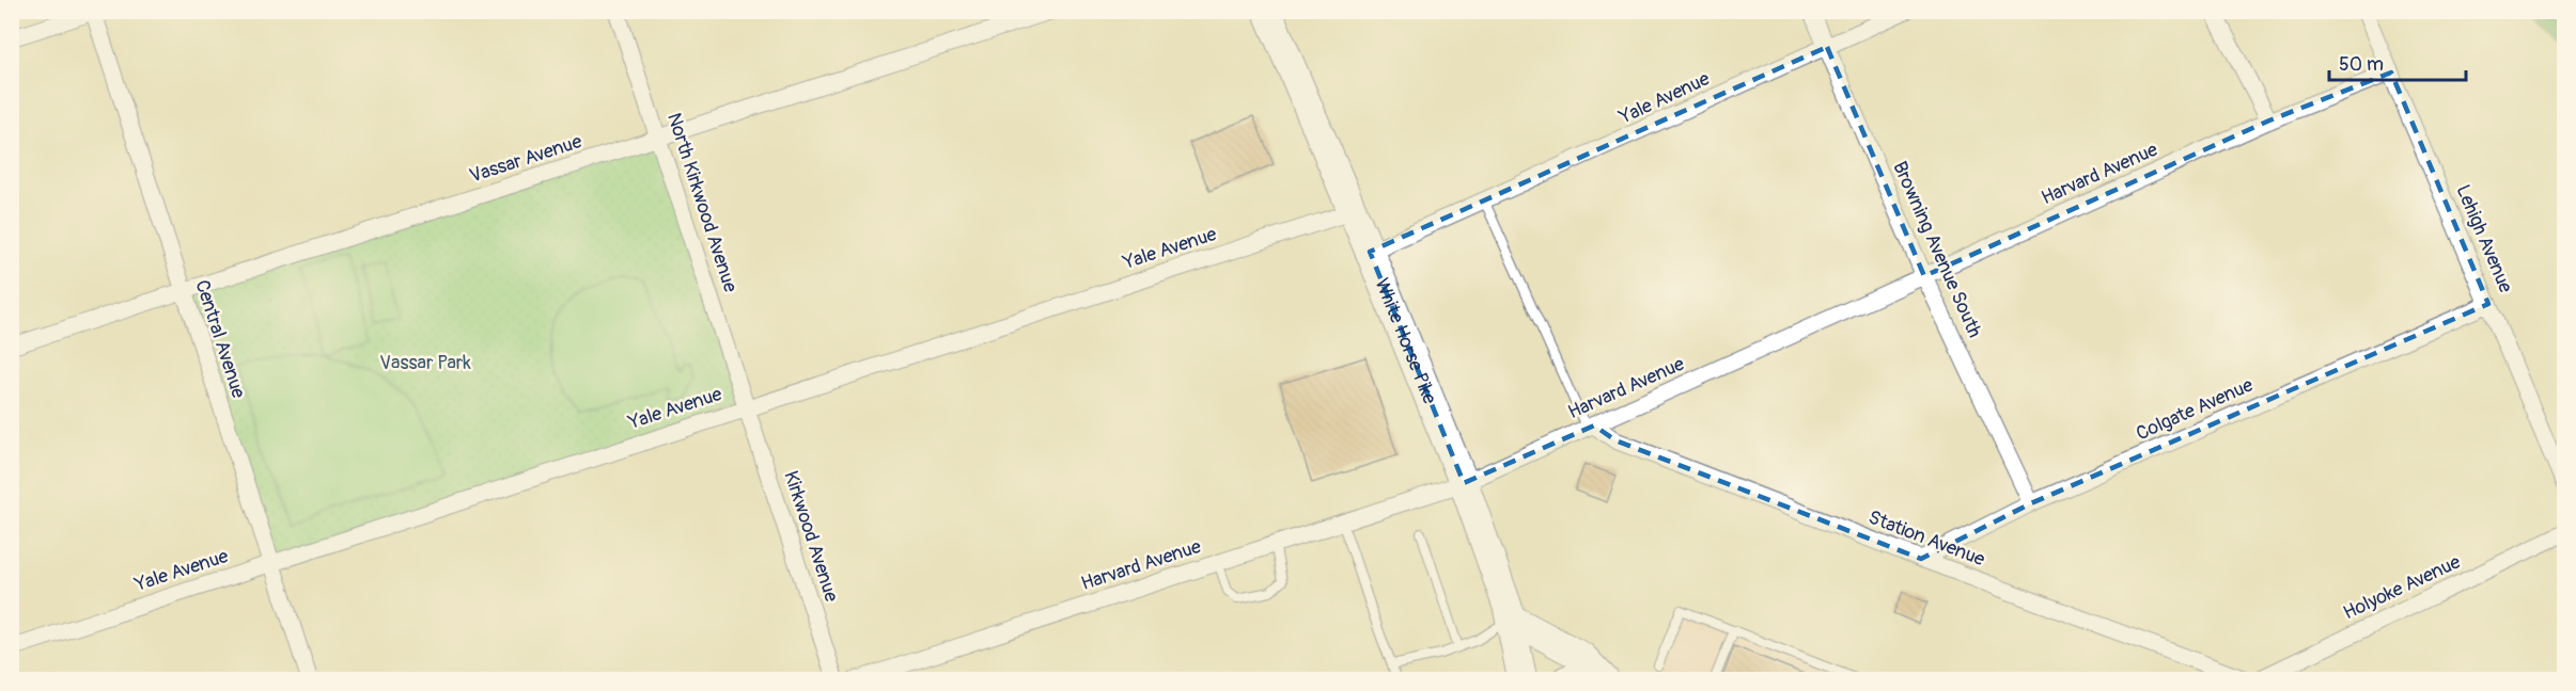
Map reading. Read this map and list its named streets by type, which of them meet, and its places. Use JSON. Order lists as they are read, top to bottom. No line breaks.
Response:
{"streets":{"highway":["White Horse Pike"],"street":["Yale Avenue","Vassar Avenue","Harvard Avenue","North Kirkwood Avenue","Lehigh Avenue","Browning Avenue South","Central Avenue","Colgate Avenue","Kirkwood Avenue","Station Avenue","Holyoke Avenue"]},"crossings":[["Yale Avenue","North Kirkwood Avenue"],["Yale Avenue","Browning Avenue South"],["Yale Avenue","Central Avenue"],["Yale Avenue","White Horse Pike"],["Yale Avenue","Kirkwood Avenue"],["Vassar Avenue","North Kirkwood Avenue"],["Vassar Avenue","Central Avenue"],["Harvard Avenue","Lehigh Avenue"],["Harvard Avenue","Browning Avenue South"],["Harvard Avenue","White Horse Pike"],["Harvard Avenue","Station Avenue"],["North Kirkwood Avenue","Kirkwood Avenue"],["Lehigh Avenue","Colgate Avenue"],["Browning Avenue South","Colgate Avenue"],["Colgate Avenue","Station Avenue"]],"parks":["Vassar Park"],"scale_bar":"50 m"}
